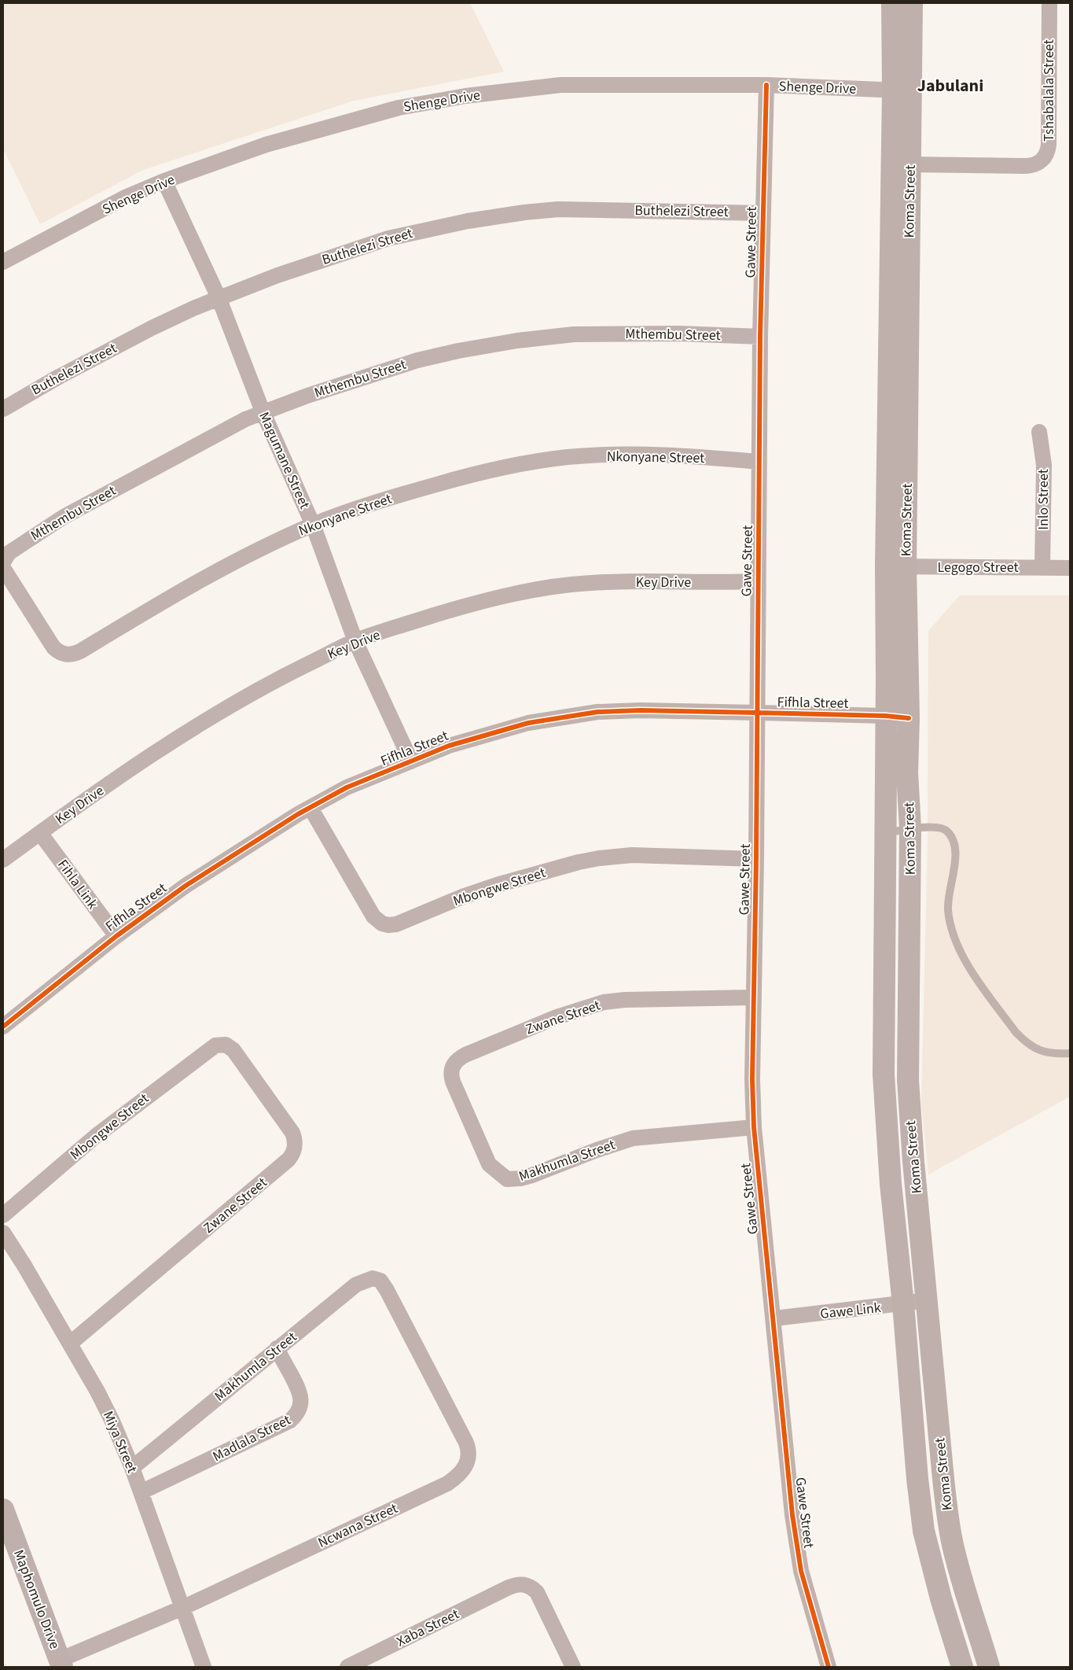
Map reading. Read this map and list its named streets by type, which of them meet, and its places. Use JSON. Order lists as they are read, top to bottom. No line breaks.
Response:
{"streets":{"main road":["Koma Street","Maphomulo Drive"],"street":["Shenge Drive","Tshabalala Street","Buthelezi Street","Gawe Street","Mthembu Street","Nkonyane Street","Magumane Street","Inlo Street","Legogo Street","Key Drive","Fifhla Street","Fihla Link","Mbongwe Street","Zwane Street","Makhumla Street","Gawe Link","Madlala Street","Miya Street","Ncwana Street","Xaba Street"]},"crossings":[["Shenge Drive","Koma Street"],["Shenge Drive","Gawe Street"],["Shenge Drive","Magumane Street"],["Tshabalala Street","Koma Street"],["Koma Street","Legogo Street"],["Koma Street","Fifhla Street"],["Koma Street","Gawe Link"],["Buthelezi Street","Gawe Street"],["Buthelezi Street","Magumane Street"],["Gawe Street","Mthembu Street"],["Gawe Street","Nkonyane Street"],["Gawe Street","Key Drive"],["Gawe Street","Fifhla Street"],["Gawe Street","Mbongwe Street"],["Gawe Street","Zwane Street"],["Gawe Street","Makhumla Street"],["Gawe Street","Gawe Link"],["Mthembu Street","Magumane Street"],["Nkonyane Street","Magumane Street"],["Magumane Street","Key Drive"],["Magumane Street","Fifhla Street"],["Inlo Street","Legogo Street"],["Key Drive","Fihla Link"],["Fifhla Street","Fihla Link"],["Fifhla Street","Mbongwe Street"],["Mbongwe Street","Zwane Street"],["Zwane Street","Makhumla Street"],["Zwane Street","Miya Street"],["Makhumla Street","Madlala Street"],["Makhumla Street","Miya Street"],["Makhumla Street","Ncwana Street"],["Madlala Street","Miya Street"],["Miya Street","Ncwana Street"],["Ncwana Street","Maphomulo Drive"]],"districts":["Jabulani"]}
